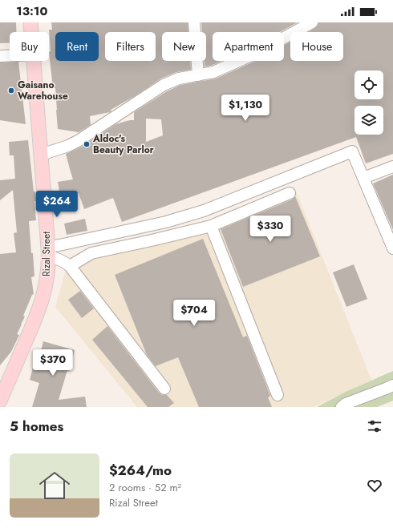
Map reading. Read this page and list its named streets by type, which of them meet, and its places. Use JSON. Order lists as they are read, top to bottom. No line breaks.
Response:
{"streets":{"main road":["Rizal Street"]},"places":["Gaisano Warehouse","Aldoc's Beauty Parlor"],"page":{"status":"13:10","chip":["Buy","Rent","Filters","New","Apartment","House"],"price":["$1,130","$264","$330","$704","$370"],"heading":"5 homes","list":[{"name":"$264/mo","note":"2 rooms · 52 m² · Rizal Street"}]}}
